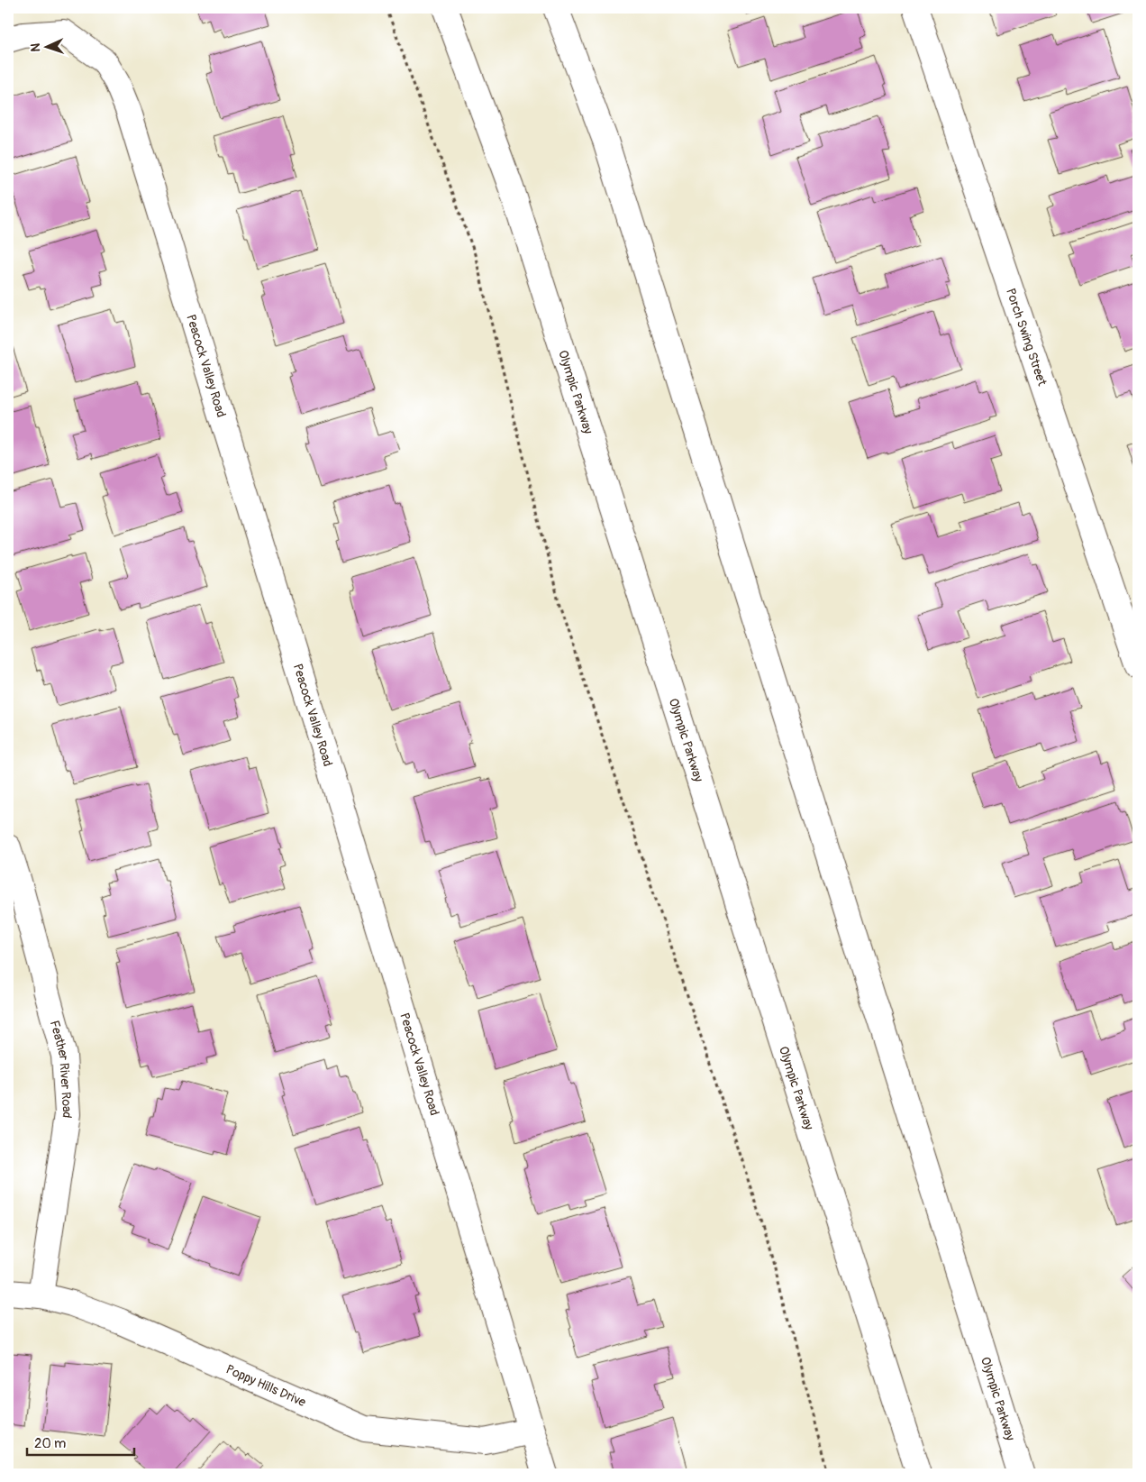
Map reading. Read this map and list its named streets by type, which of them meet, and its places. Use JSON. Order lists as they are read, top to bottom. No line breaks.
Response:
{"streets":{"street":["Porch Swing Street","Peacock Valley Road","Olympic Parkway","Feather River Road","Poppy Hills Drive"]},"crossings":[["Peacock Valley Road","Poppy Hills Drive"],["Feather River Road","Poppy Hills Drive"]],"scale_bar":"20 m","north":"left"}
